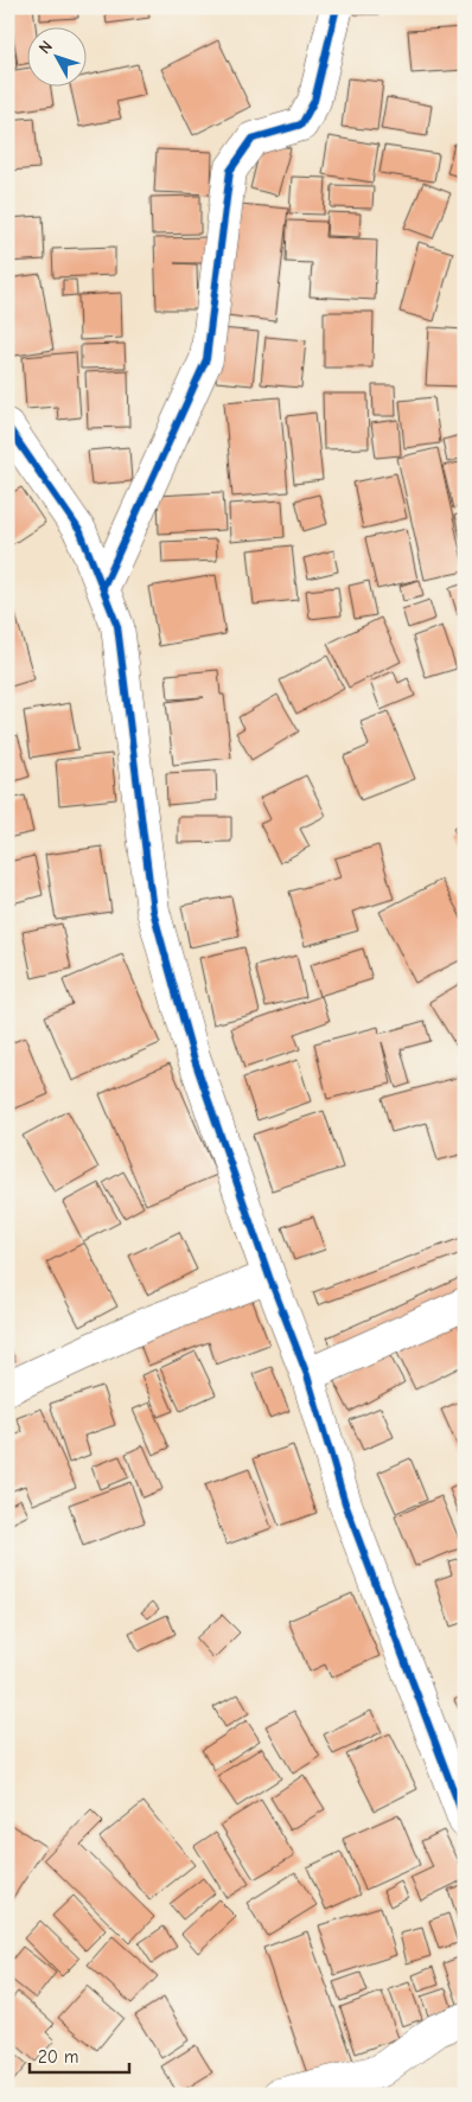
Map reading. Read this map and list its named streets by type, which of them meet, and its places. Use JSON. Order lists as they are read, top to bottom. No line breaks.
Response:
{"scale_bar":"20 m","north":"top left"}
